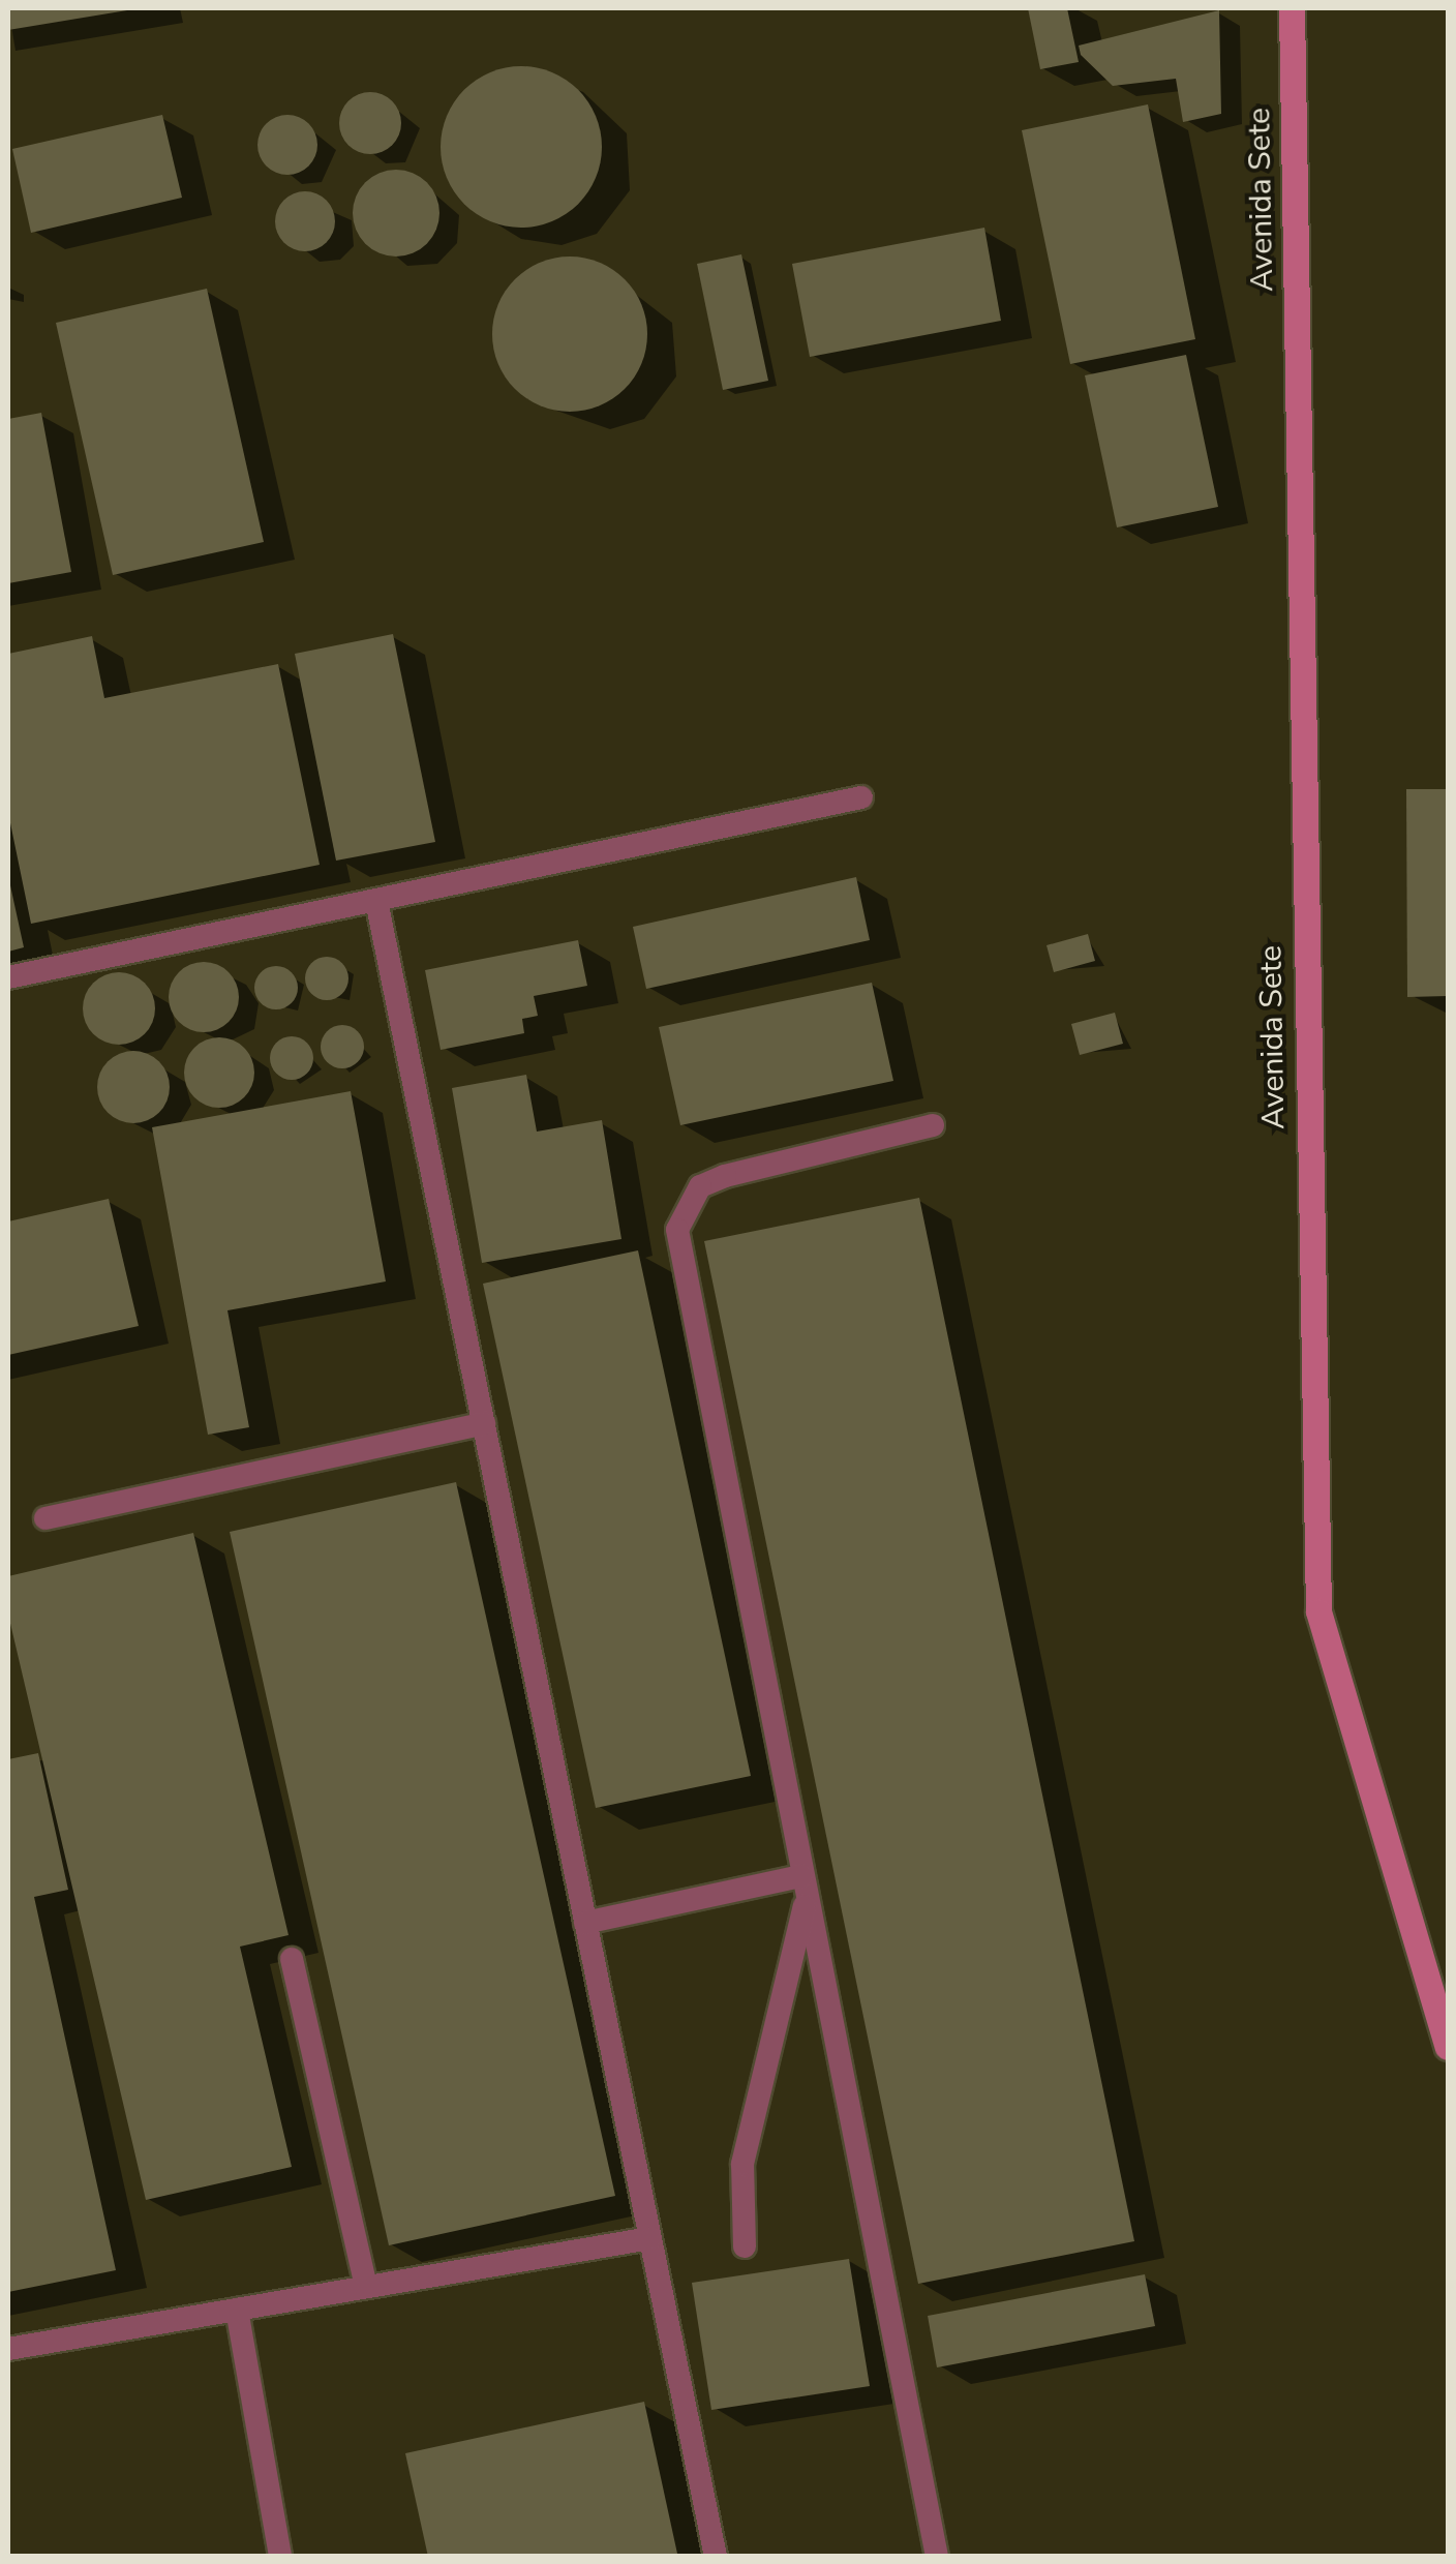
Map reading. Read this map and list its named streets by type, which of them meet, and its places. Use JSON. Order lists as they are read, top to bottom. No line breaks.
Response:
{"streets":{"street":["Avenida Sete"]}}
